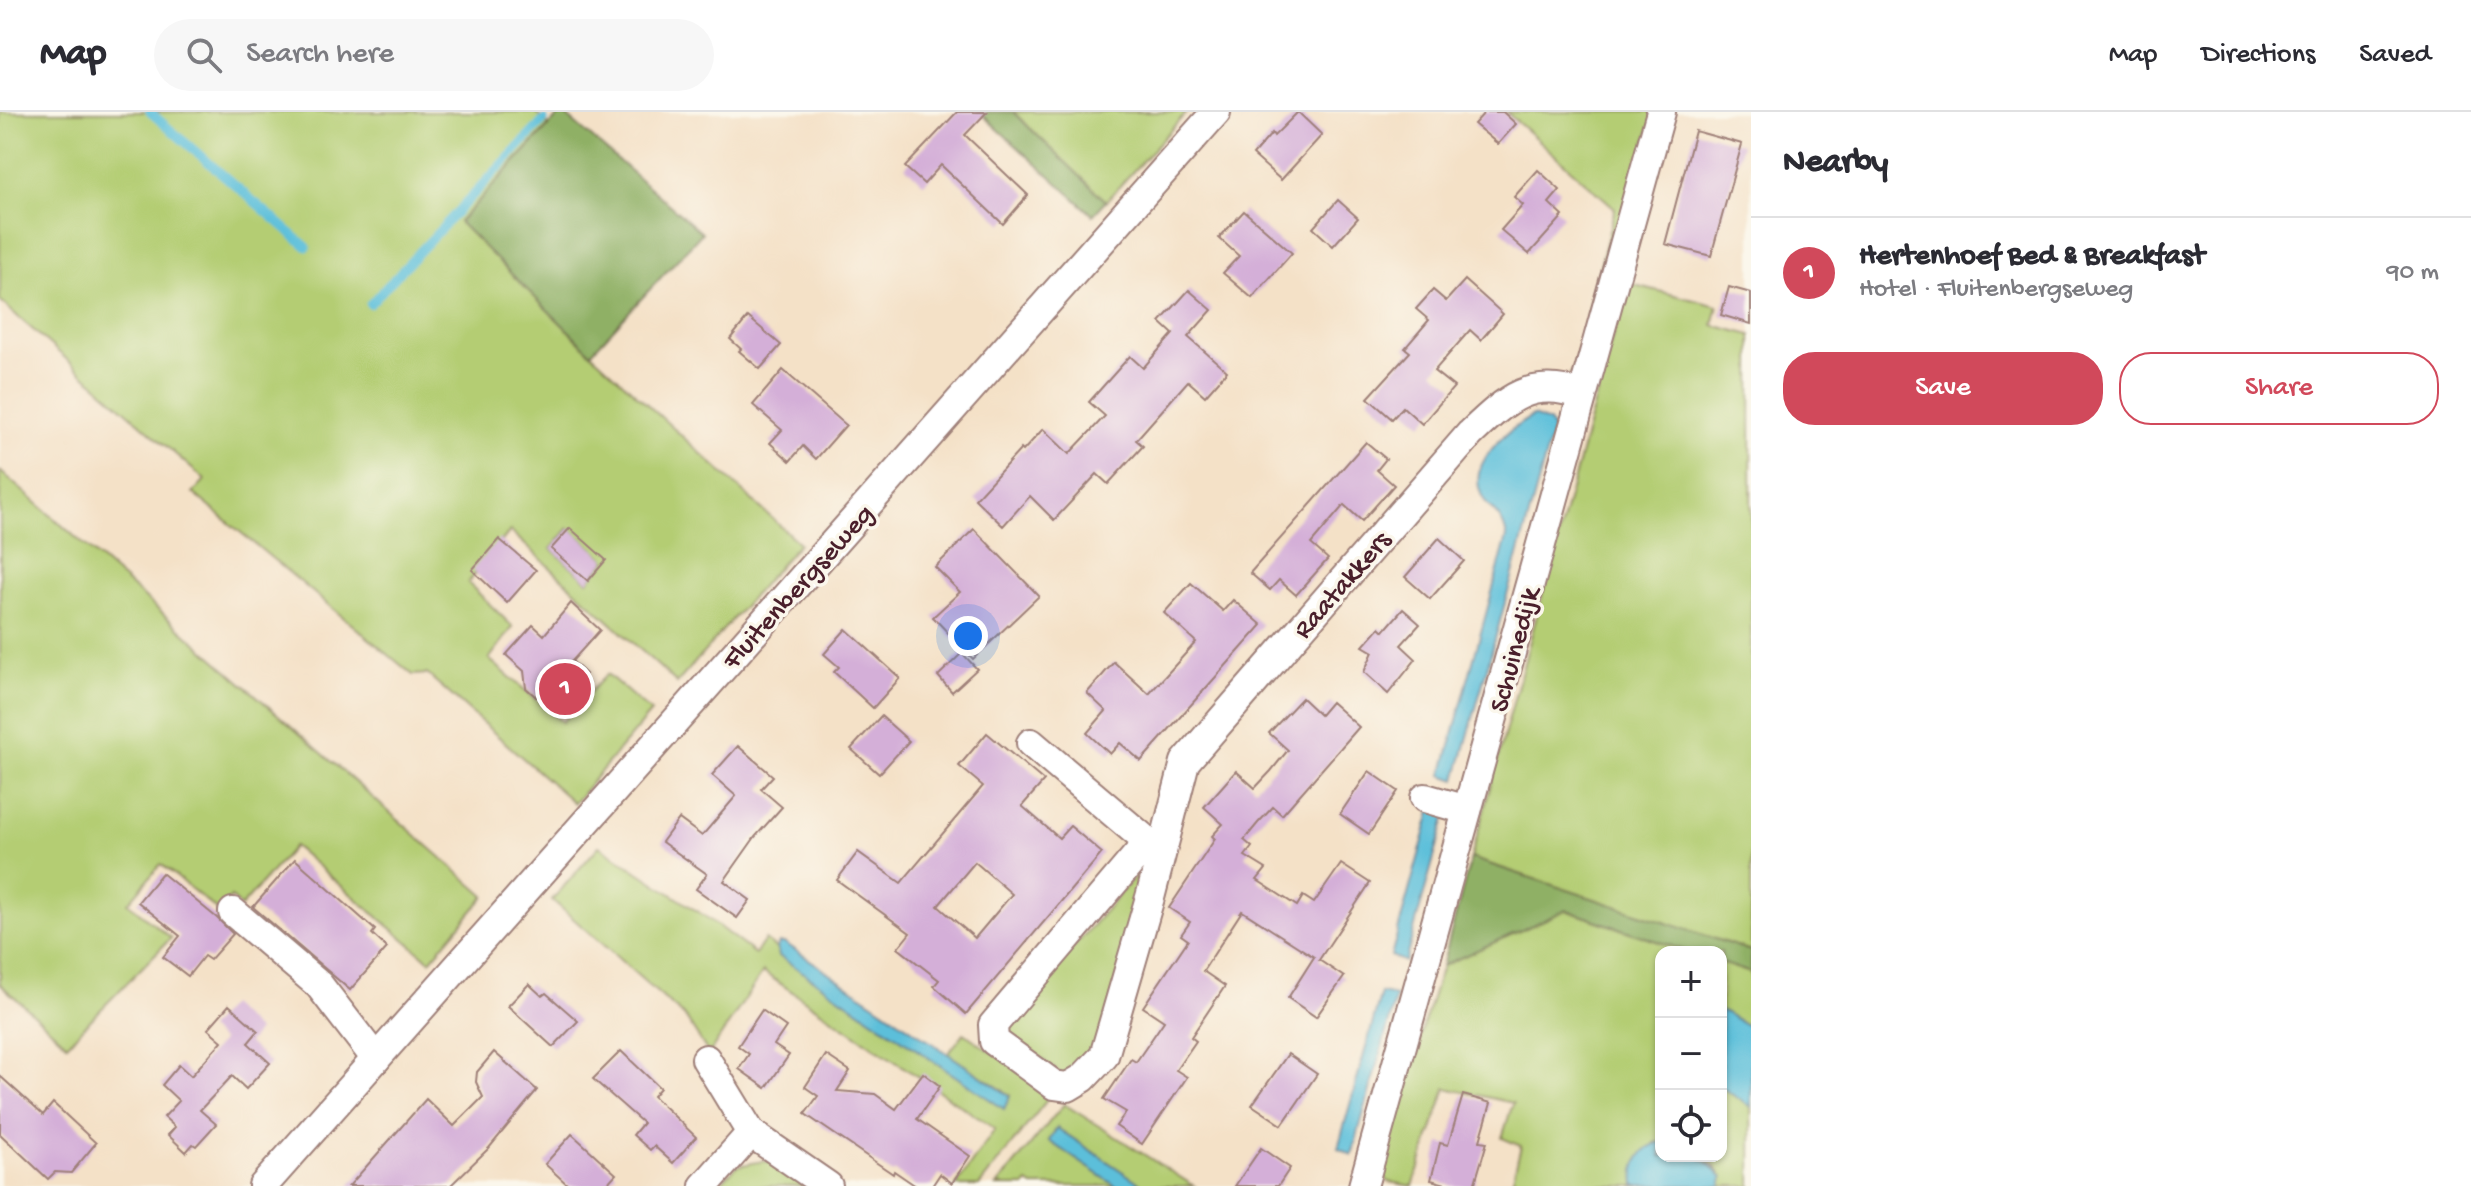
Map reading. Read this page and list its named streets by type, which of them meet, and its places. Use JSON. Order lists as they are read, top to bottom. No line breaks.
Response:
{"streets":{"street":["Raatakkers","Fluitenbergseweg","Schuinedijk"]},"crossings":[["Raatakkers","Schuinedijk"]],"page":{"header":"Map","search":"Search here","nav":["Map","Directions","Saved"],"heading":"Nearby","list":[{"mark":"1","name":"Hertenhoef Bed & Breakfast","note":"Hotel · Fluitenbergseweg","value":"90 m"}],"buttons":["Save","Share"],"pins":"1","map_buttons":["+","−"]}}
